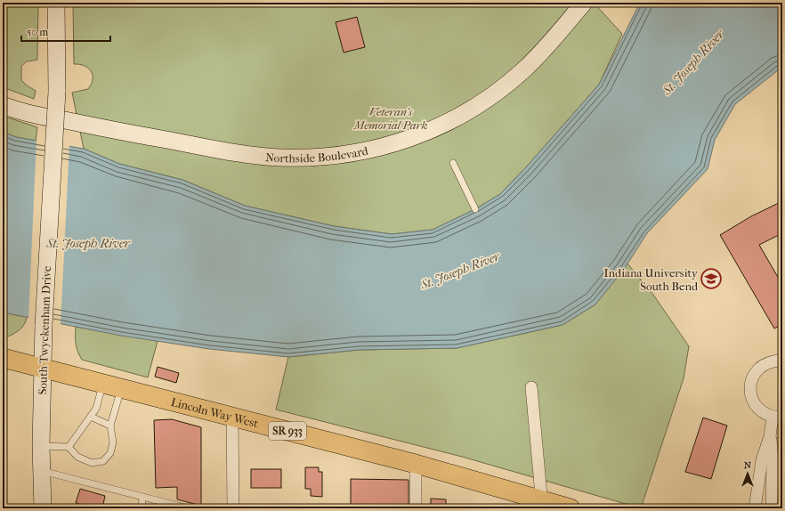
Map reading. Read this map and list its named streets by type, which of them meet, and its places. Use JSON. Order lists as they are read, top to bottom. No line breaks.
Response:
{"streets":{"main road":["Lincoln Way West","SR 933"],"street":["Northside Boulevard","South Twyckenham Drive"]},"crossings":[["South Twyckenham Drive","Lincoln Way West"]],"water":["St. Joseph River"],"parks":["Veteran's Memorial Park"],"places":{"school or university":["Indiana University South Bend"]},"scale_bar":"50 m","north":"top"}
